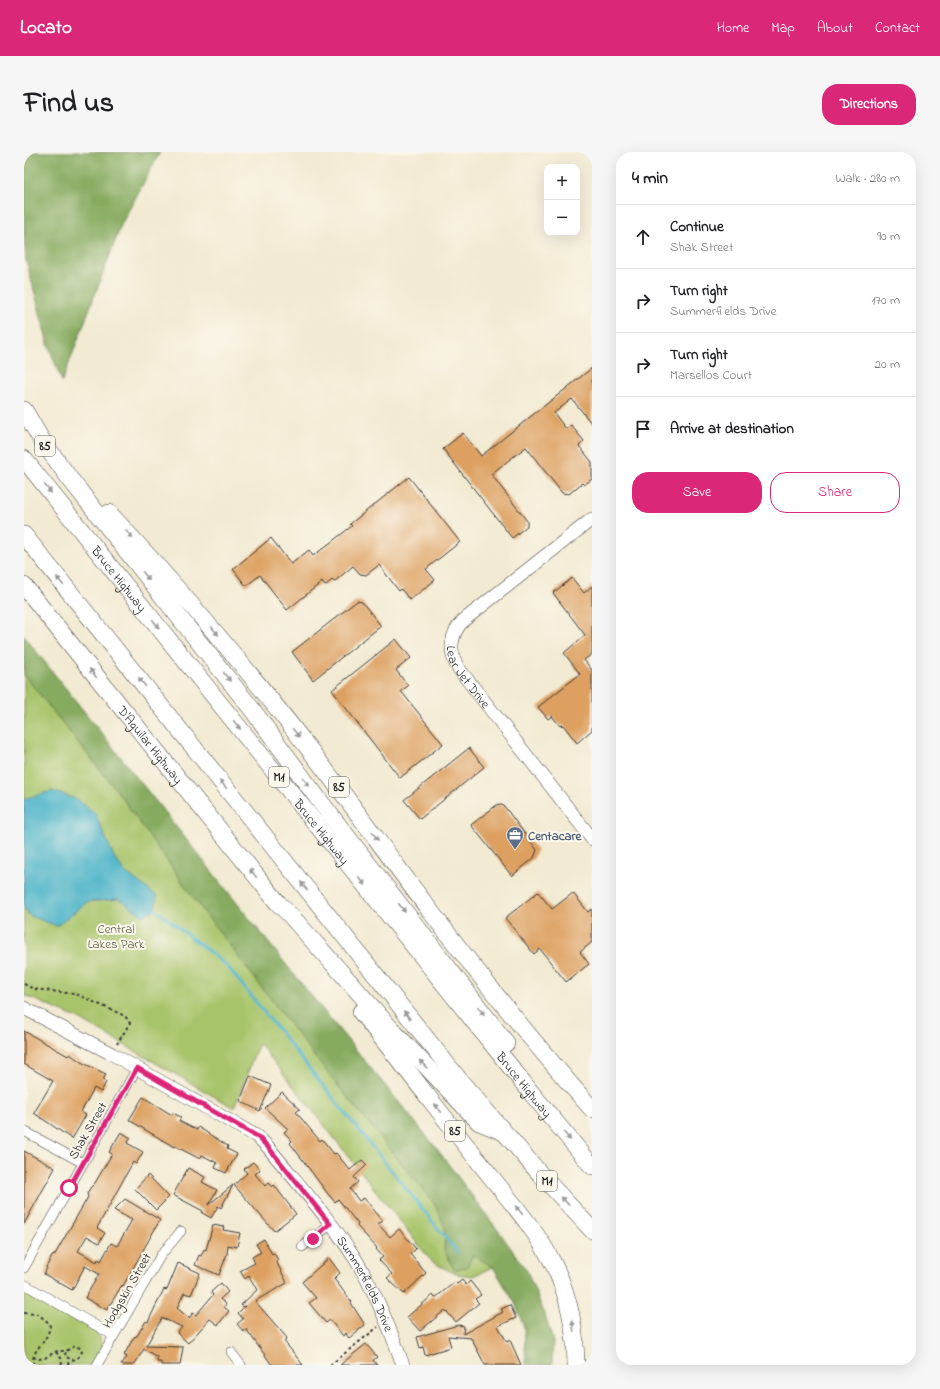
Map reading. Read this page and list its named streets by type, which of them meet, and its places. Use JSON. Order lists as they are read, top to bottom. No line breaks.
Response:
{"streets":{"highway":["85","Bruce Highway","D'Aguilar Highway","M1"],"street":["Lear Jet Drive","Shak Street","Summerfields Drive","Hodgskin Street"]},"crossings":[["85","D'Aguilar Highway"],["Shak Street","Summerfields Drive"]],"parks":["Central Lakes Park"],"places":{"office":["Centacare"]},"page":{"header":"Locato","nav":["Home","Map","About","Contact"],"title":"Find us","buttons":["Directions",["Save","Share"]],"heading":["4 min","Walk · 280 m"],"map_buttons":["+","−"],"list":[["Continue","Shak Street","90 m"],["Turn right","Summerfields Drive","170 m"],["Turn right","Marsellos Court","20 m"],"Arrive at destination"]}}
